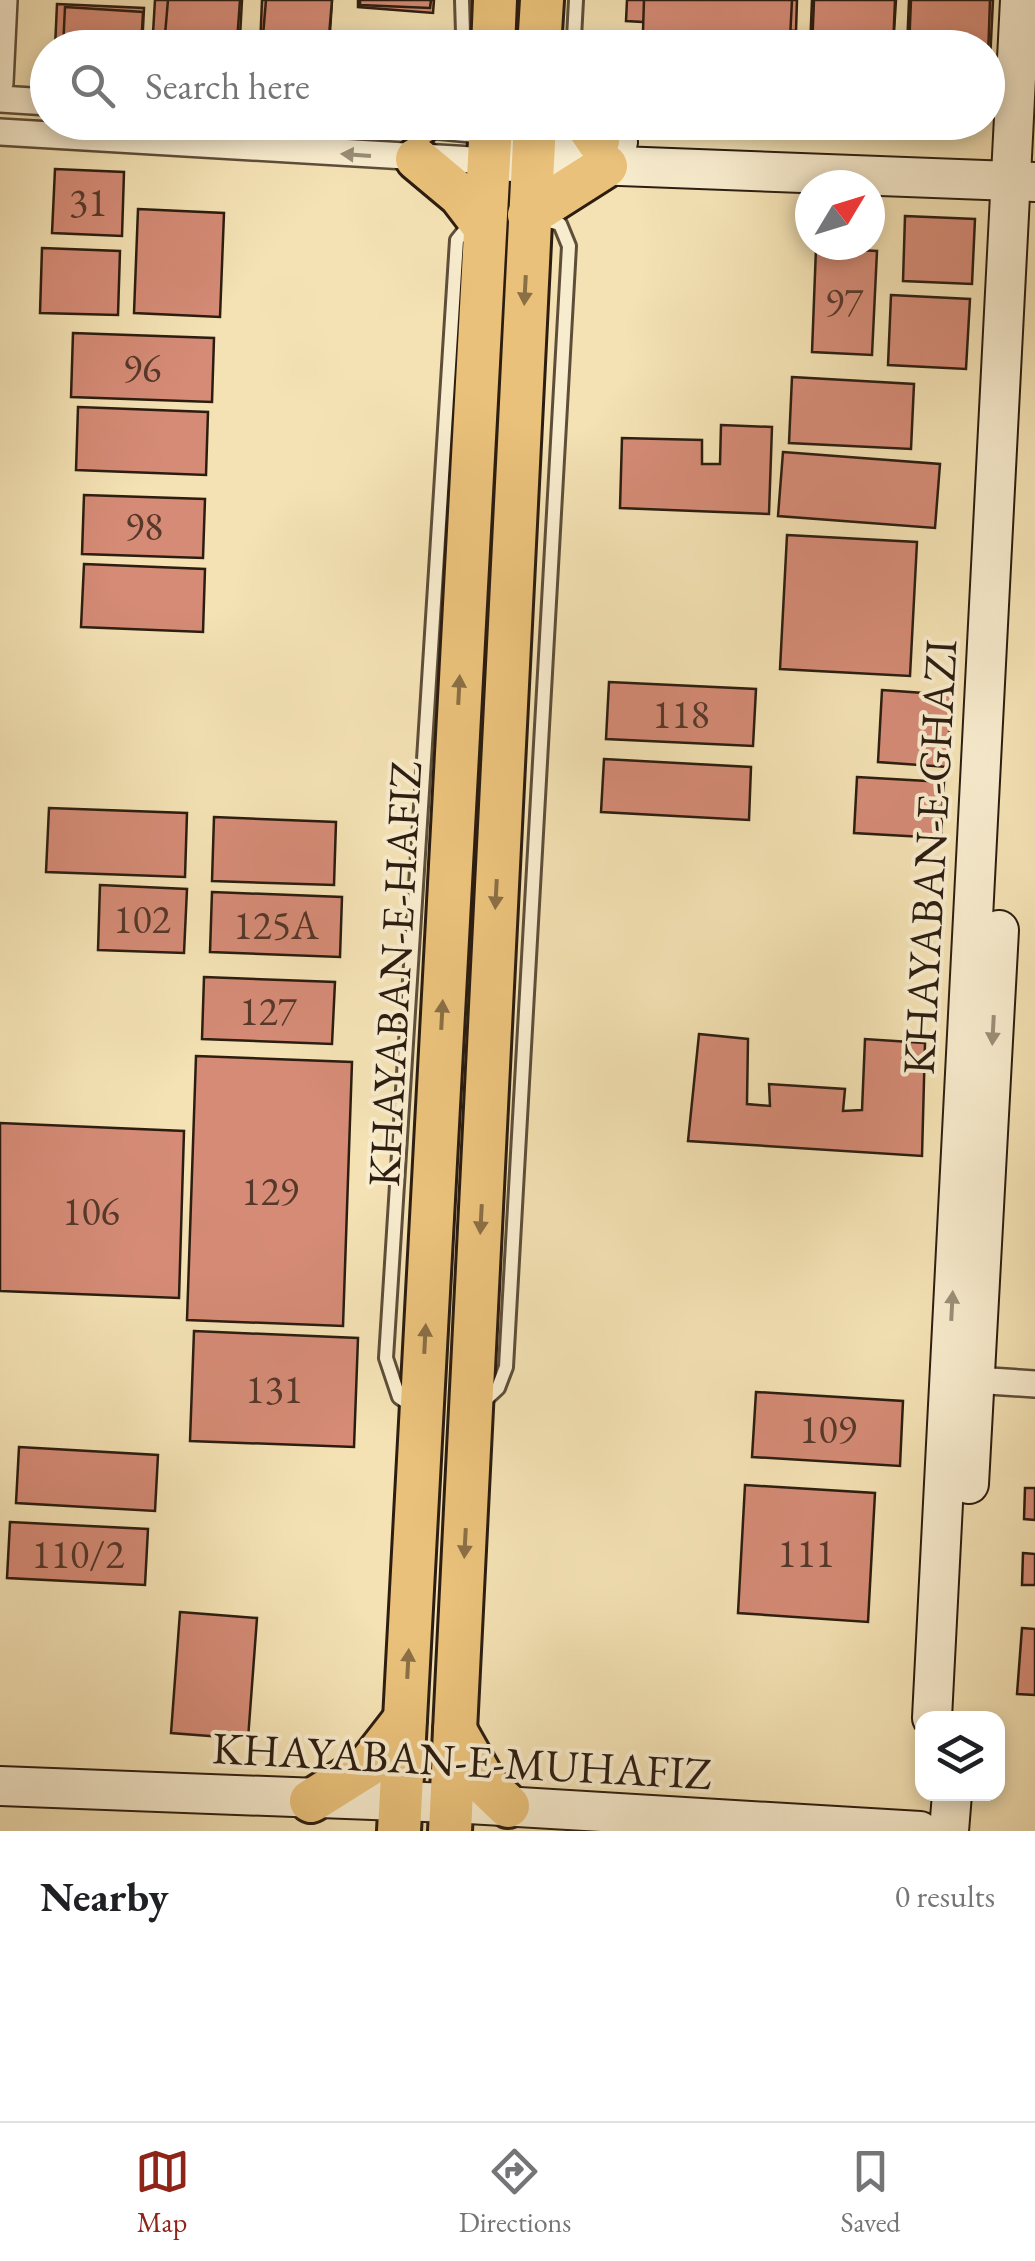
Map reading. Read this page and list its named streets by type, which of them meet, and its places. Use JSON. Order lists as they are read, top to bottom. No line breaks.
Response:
{"streets":{"main road":["KHAYABAN-E-HAFIZ"],"street":["KHAYABAN-E-GHAZI","KHAYABAN-E-MUHAFIZ"]},"crossings":[["KHAYABAN-E-HAFIZ","KHAYABAN-E-MUHAFIZ"]],"house_numbers":["31","97","96","98","118","102","125A","127","129","106","131","109","111","110/2"],"north":"top right","page":{"search":"Search here","heading":["Nearby","0 results"],"nav":["Map","Directions","Saved"]}}
